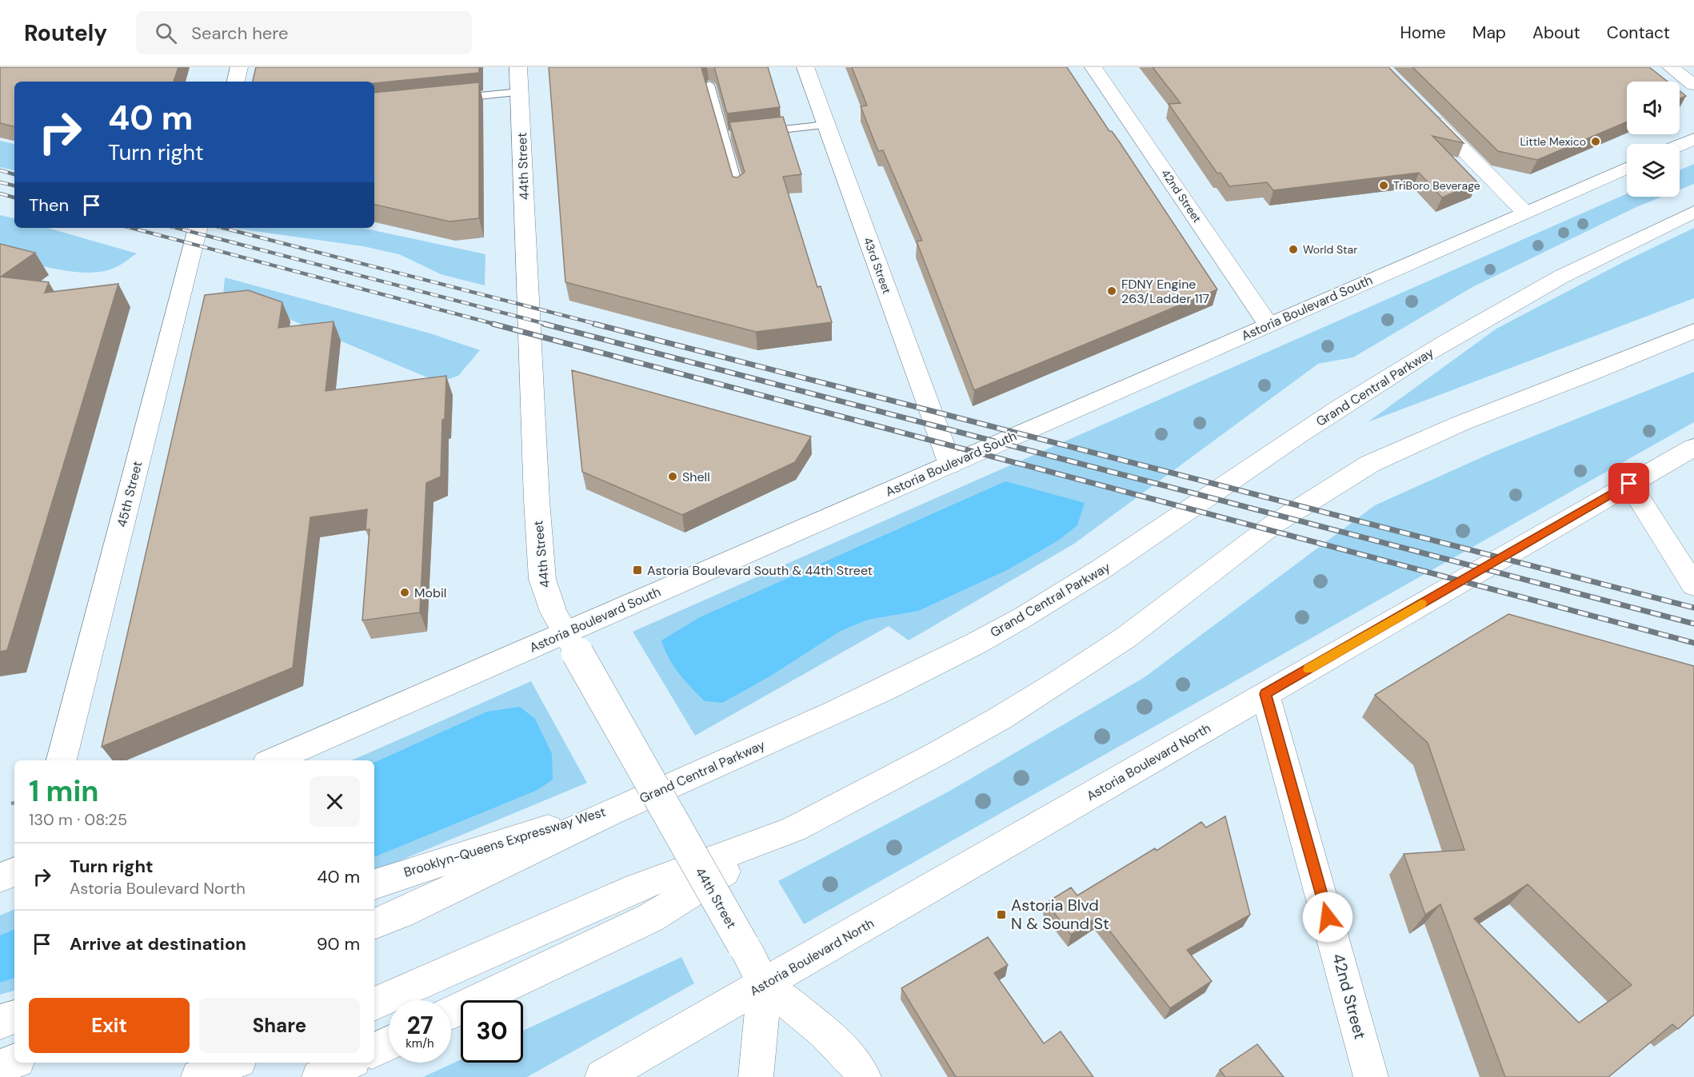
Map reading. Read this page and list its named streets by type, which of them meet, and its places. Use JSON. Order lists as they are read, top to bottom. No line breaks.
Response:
{"streets":{"main road":["44th Street","42nd Street","43rd Street","Astoria Boulevard South","Grand Central Parkway","45th Street","Astoria Boulevard North","Brooklyn-Queens Expressway West"]},"crossings":[["44th Street","Astoria Boulevard South"],["44th Street","Astoria Boulevard North"],["42nd Street","Astoria Boulevard South"],["42nd Street","Astoria Boulevard North"],["43rd Street","Astoria Boulevard South"],["Grand Central Parkway","Brooklyn-Queens Expressway West"]],"places":{"other":["Little Mexico","TriBoro Beverage","World Star","FDNY Engine 263/Ladder 117","Shell","Mobil"],"transit":["Astoria Boulevard South & 44th Street","Astoria Blvd N & Sound St"]},"page":{"header":"Routely","search":"Search here","nav":["Home","Map","About","Contact"],"turn":["40 m","Turn right"],"then":"Then","heading":["1 min","130 m · 08:25"],"list":[{"name":"Turn right","note":"Astoria Boulevard North","value":"40 m"},{"name":"Arrive at destination","value":"90 m"}],"buttons":["Exit","Share"],"speed":"27 km/h","limit":"30"}}
